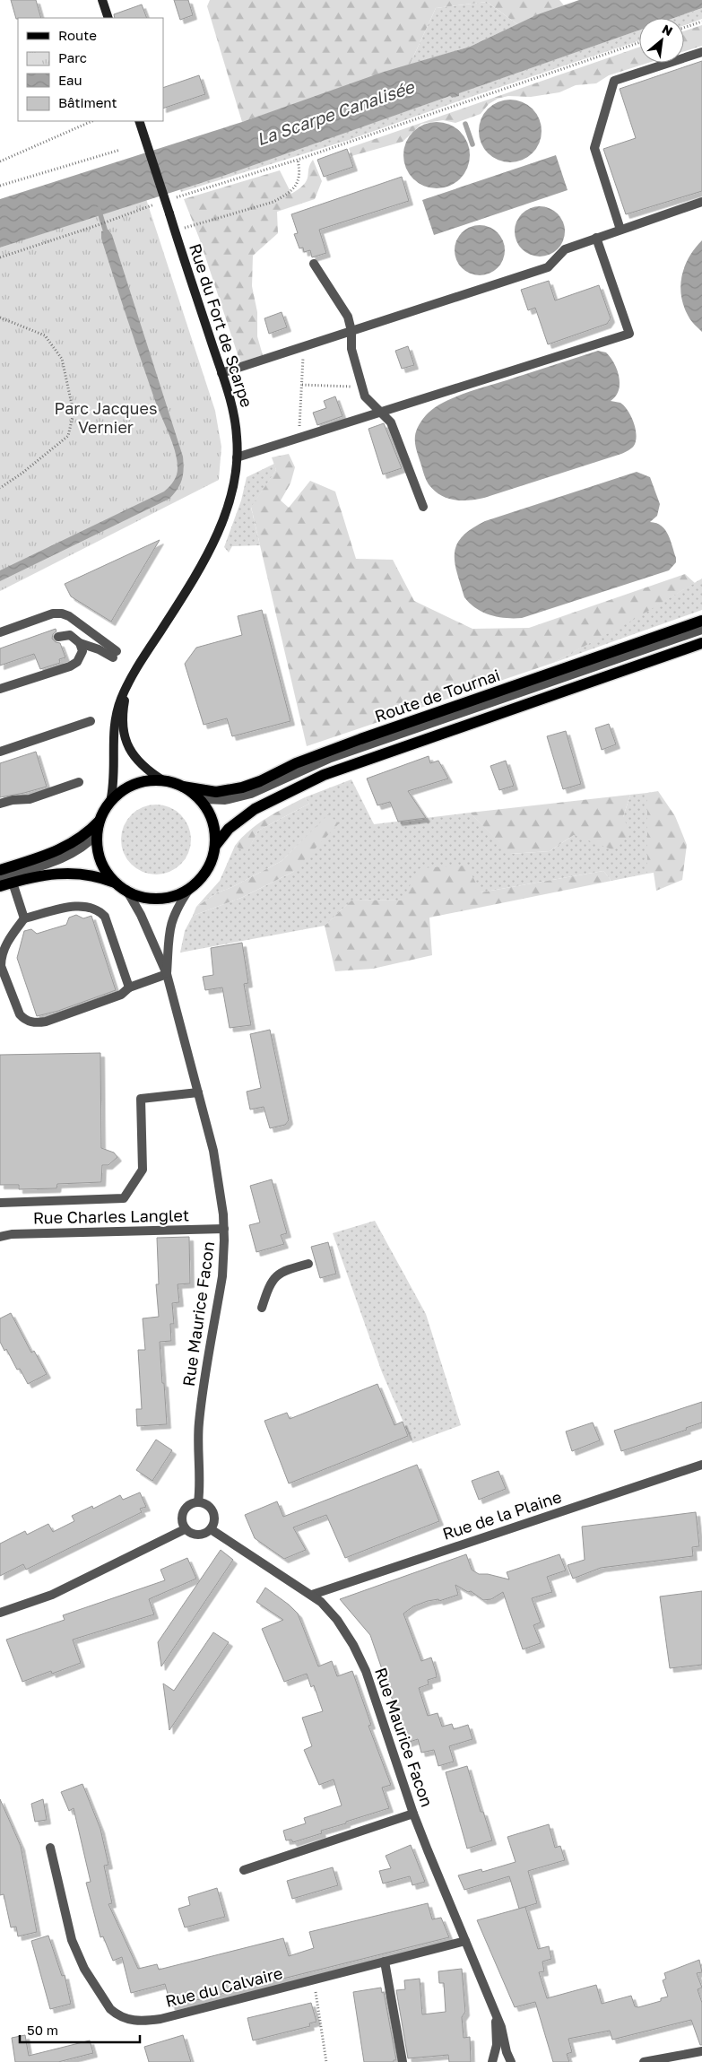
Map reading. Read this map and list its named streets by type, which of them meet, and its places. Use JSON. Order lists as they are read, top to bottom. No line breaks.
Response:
{"streets":{"main road":["Rue du Fort de Scarpe","Route de Tournai"],"street":["Rue Charles Langlet","Rue Maurice Facon","Rue de la Plaine","Rue du Calvaire"]},"crossings":[["Rue du Fort de Scarpe","Route de Tournai"],["Rue du Fort de Scarpe","Rue Maurice Facon"],["Route de Tournai","Rue Maurice Facon"],["Rue Charles Langlet","Rue Maurice Facon"],["Rue Maurice Facon","Rue de la Plaine"],["Rue Maurice Facon","Rue du Calvaire"]],"water":["La Scarpe Canalisée"],"parks":["Parc Jacques Vernier"],"legend":["Route","Parc","Eau","Bâtiment"],"scale_bar":"50 m","north":"top right"}
